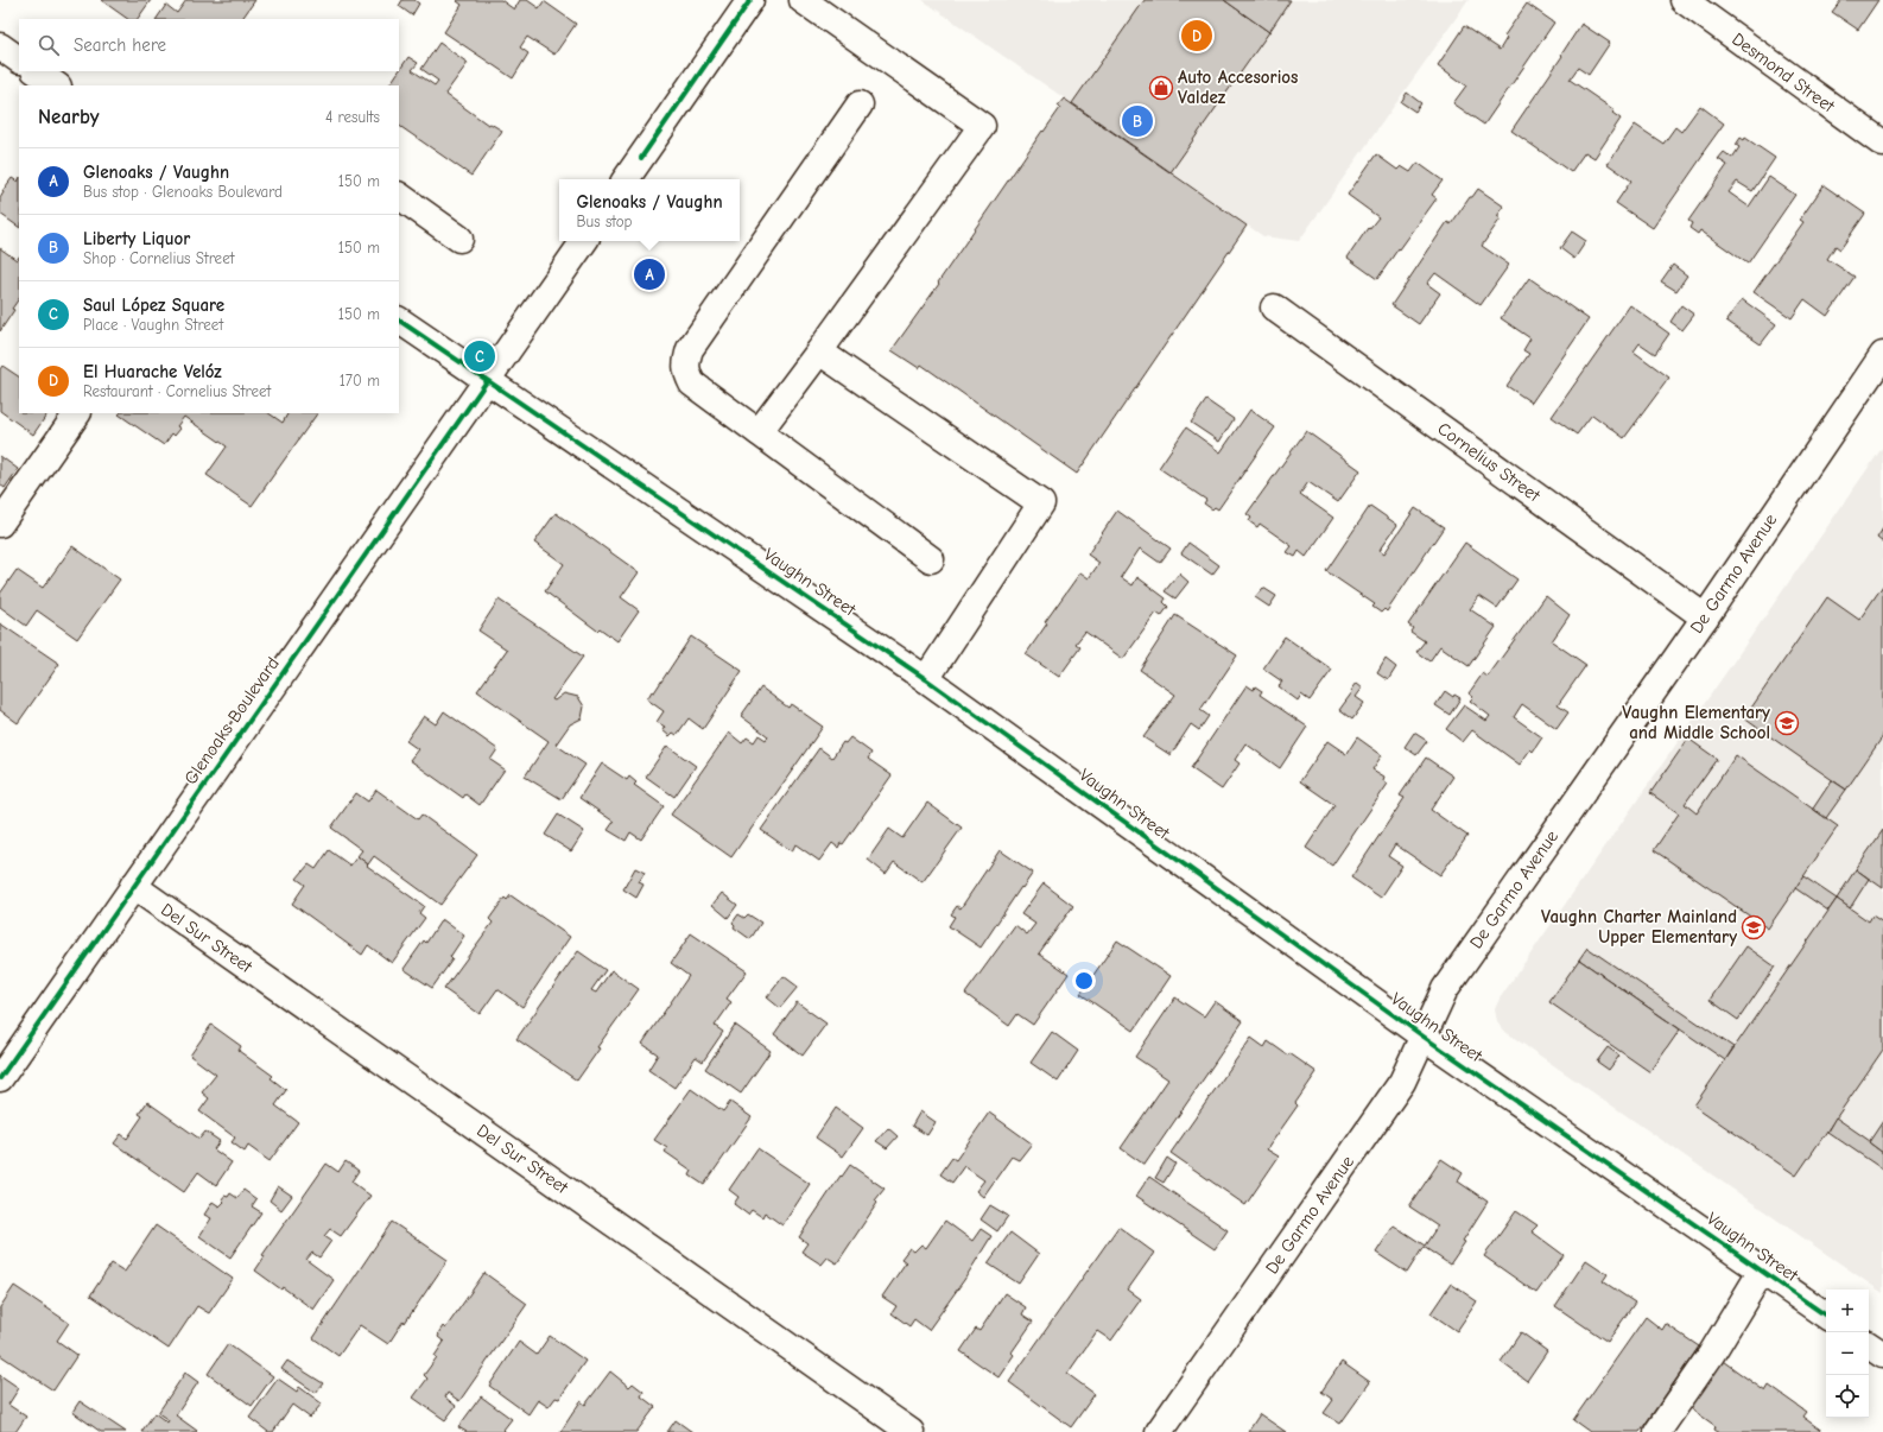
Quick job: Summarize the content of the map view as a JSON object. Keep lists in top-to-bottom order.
{
  "streets": {
    "street": [
      "Desmond Street",
      "Cornelius Street",
      "De Garmo Avenue",
      "Vaughn Street",
      "Glenoaks Boulevard",
      "Del Sur Street"
    ]
  },
  "crossings": [
    ["Cornelius Street", "De Garmo Avenue"],
    ["De Garmo Avenue", "Vaughn Street"],
    ["Vaughn Street", "Glenoaks Boulevard"],
    ["Glenoaks Boulevard", "Del Sur Street"]
  ],
  "places": {
    "shop": ["Auto Accesorios Valdez"],
    "school or university": ["Vaughn Elementary and Middle School", "Vaughn Charter Mainland Upper Elementary"]
  },
  "page": {
    "pins": [
      "D",
      "B",
      "A",
      "C"
    ],
    "search": "Search here",
    "heading": ["Nearby", "4 results"],
    "list": [
      {
        "mark": "A",
        "name": "Glenoaks / Vaughn",
        "note": "Bus stop · Glenoaks Boulevard",
        "value": "150 m"
      },
      {
        "mark": "B",
        "name": "Liberty Liquor",
        "note": "Shop · Cornelius Street",
        "value": "150 m"
      },
      {
        "mark": "C",
        "name": "Saul López Square",
        "note": "Place · Vaughn Street",
        "value": "150 m"
      },
      {
        "mark": "D",
        "name": "El Huarache Velóz",
        "note": "Restaurant · Cornelius Street",
        "value": "170 m"
      }
    ],
    "popup": ["Glenoaks / Vaughn", "Bus stop"],
    "map_buttons": ["+", "−"]
  }
}
